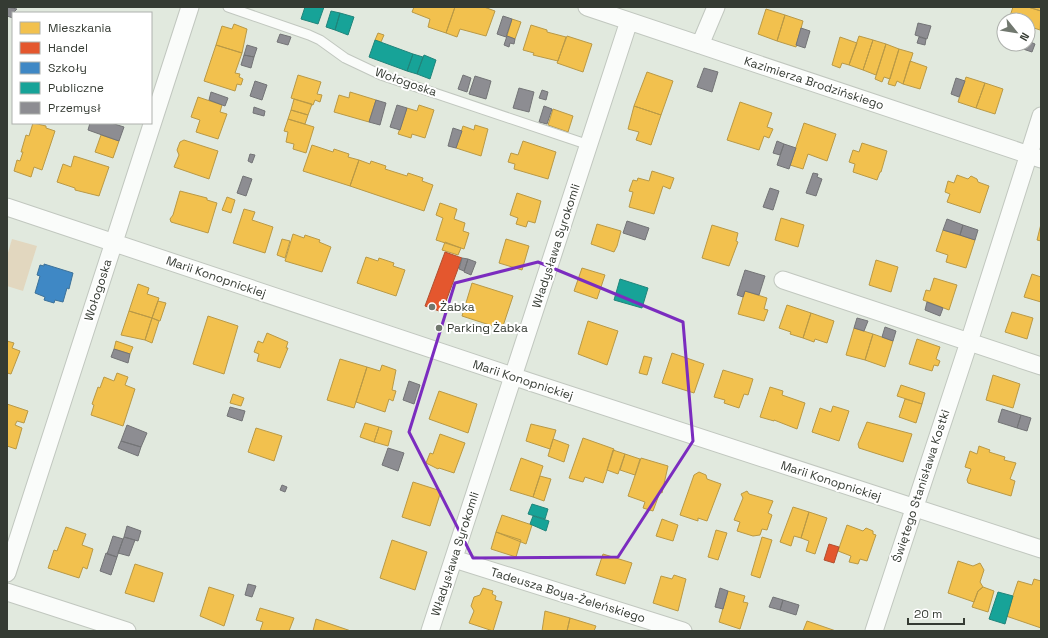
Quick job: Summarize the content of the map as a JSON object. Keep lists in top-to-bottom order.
{
  "streets": {
    "street": [
      "Wołogoska",
      "Kazimierza Brodzińskiego",
      "Władysława Syrokomli",
      "Marii Konopnickiej",
      "Świętego Stanisława Kostki",
      "Tadeusza Boya-Żeleńskiego"
    ]
  },
  "crossings": [
    ["Wołogoska", "Władysława Syrokomli"],
    ["Wołogoska", "Marii Konopnickiej"],
    ["Kazimierza Brodzińskiego", "Władysława Syrokomli"],
    ["Kazimierza Brodzińskiego", "Świętego Stanisława Kostki"],
    ["Władysława Syrokomli", "Marii Konopnickiej"],
    ["Władysława Syrokomli", "Tadeusza Boya-Żeleńskiego"],
    ["Marii Konopnickiej", "Świętego Stanisława Kostki"]
  ],
  "places": ["Żabka", "Parking Żabka"],
  "legend": [
    "Mieszkania",
    "Handel",
    "Szkoły",
    "Publiczne",
    "Przemysł"
  ],
  "scale_bar": "20 m",
  "north": "bottom right"
}
